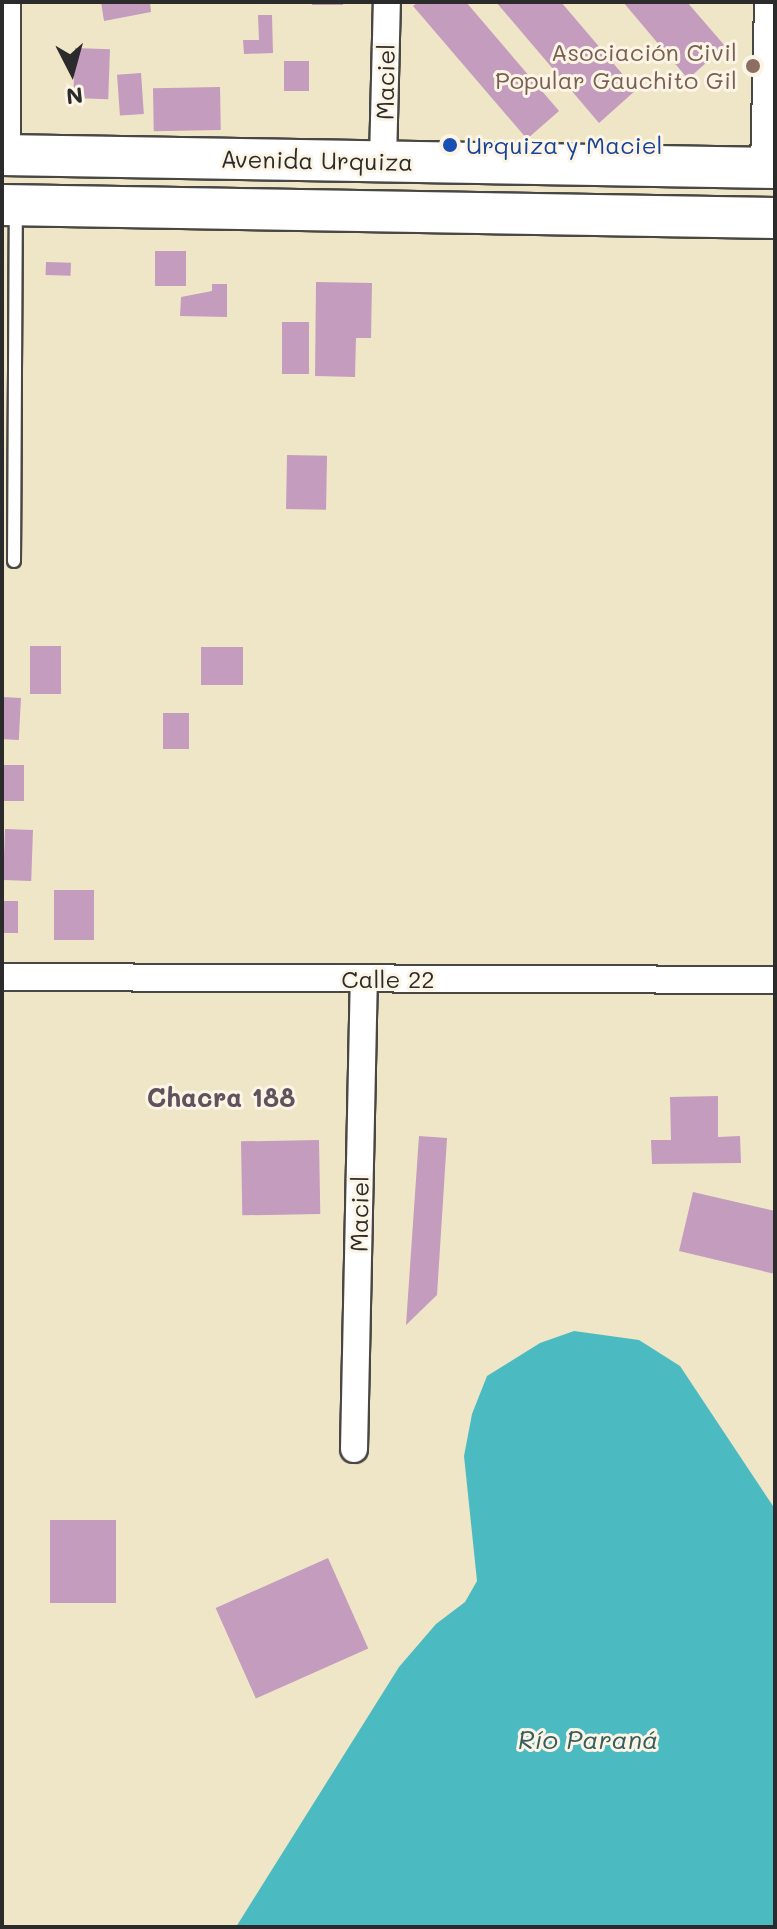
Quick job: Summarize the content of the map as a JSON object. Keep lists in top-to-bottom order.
{
  "streets": {
    "main road": ["Avenida Urquiza"],
    "street": ["Maciel", "Calle 22"]
  },
  "crossings": [
    ["Maciel", "Avenida Urquiza"],
    ["Maciel", "Calle 22"]
  ],
  "districts": ["Chacra 188"],
  "water": ["Río Paraná"],
  "places": ["Asociación Civil Popular Gauchito Gil", "Urquiza y Maciel"],
  "north": "bottom"
}
